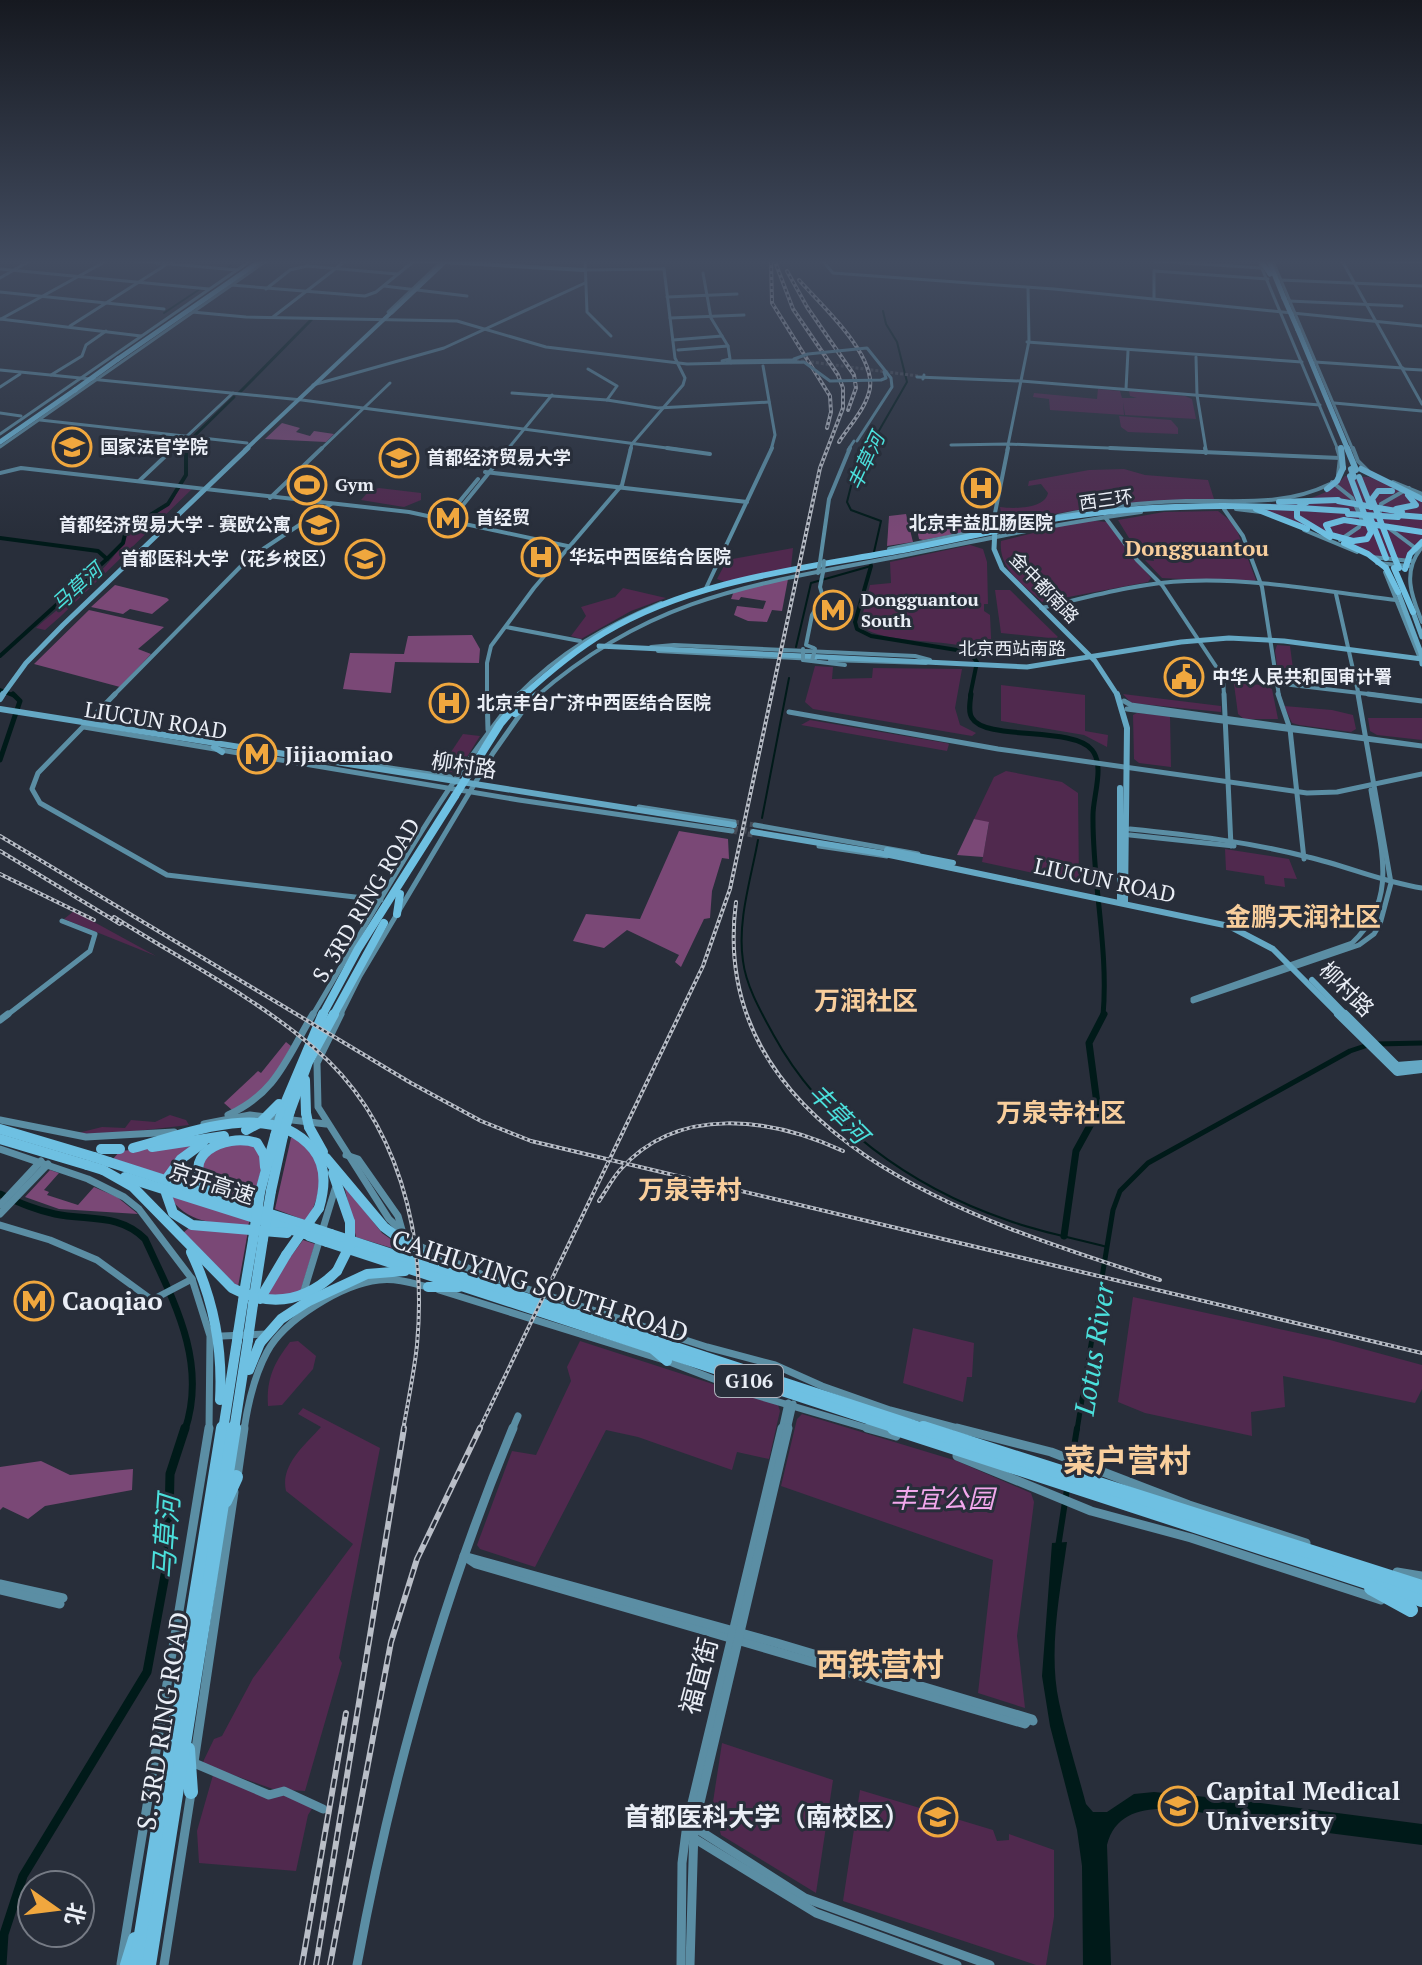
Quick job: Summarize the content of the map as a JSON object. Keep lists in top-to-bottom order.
{
  "streets": {
    "highway": [
      "西三环",
      "S. 3RD RING ROAD",
      "京开高速",
      "CAIHUYING SOUTH ROAD",
      "G106"
    ],
    "main road": [
      "金中都南路",
      "北京西站南路",
      "LIUCUN ROAD",
      "柳村路"
    ],
    "street": ["福宜街"]
  },
  "crossings": [
    ["西三环", "S. 3RD RING ROAD"],
    ["金中都南路", "北京西站南路"],
    ["LIUCUN ROAD", "柳村路"],
    ["柳村路", "S. 3RD RING ROAD"],
    ["京开高速", "G106"],
    ["CAIHUYING SOUTH ROAD", "G106"]
  ],
  "districts": [
    "Dongguantou",
    "金鹏天润社区",
    "万润社区",
    "万泉寺社区",
    "万泉寺村",
    "菜户营村",
    "西铁营村"
  ],
  "water": ["丰草河", "马草河", "Lotus River"],
  "parks": ["丰宜公园"],
  "places": {
    "school or university": [
      "国家法官学院",
      "首都经济贸易大学",
      "首都经济贸易大学 - 赛欧公寓",
      "首都医科大学（花乡校区）",
      "Capital Medical University",
      "首都医科大学（南校区）"
    ],
    "sports": ["Gym"],
    "hospital": ["北京丰益肛肠医院", "华坛中西医结合医院", "北京丰台广济中西医结合医院"],
    "metro station": [
      "首经贸",
      "Dongguantou South",
      "Jijiaomiao",
      "Caoqiao"
    ],
    "public building": ["中华人民共和国审计署"]
  },
  "north": "right"
}
